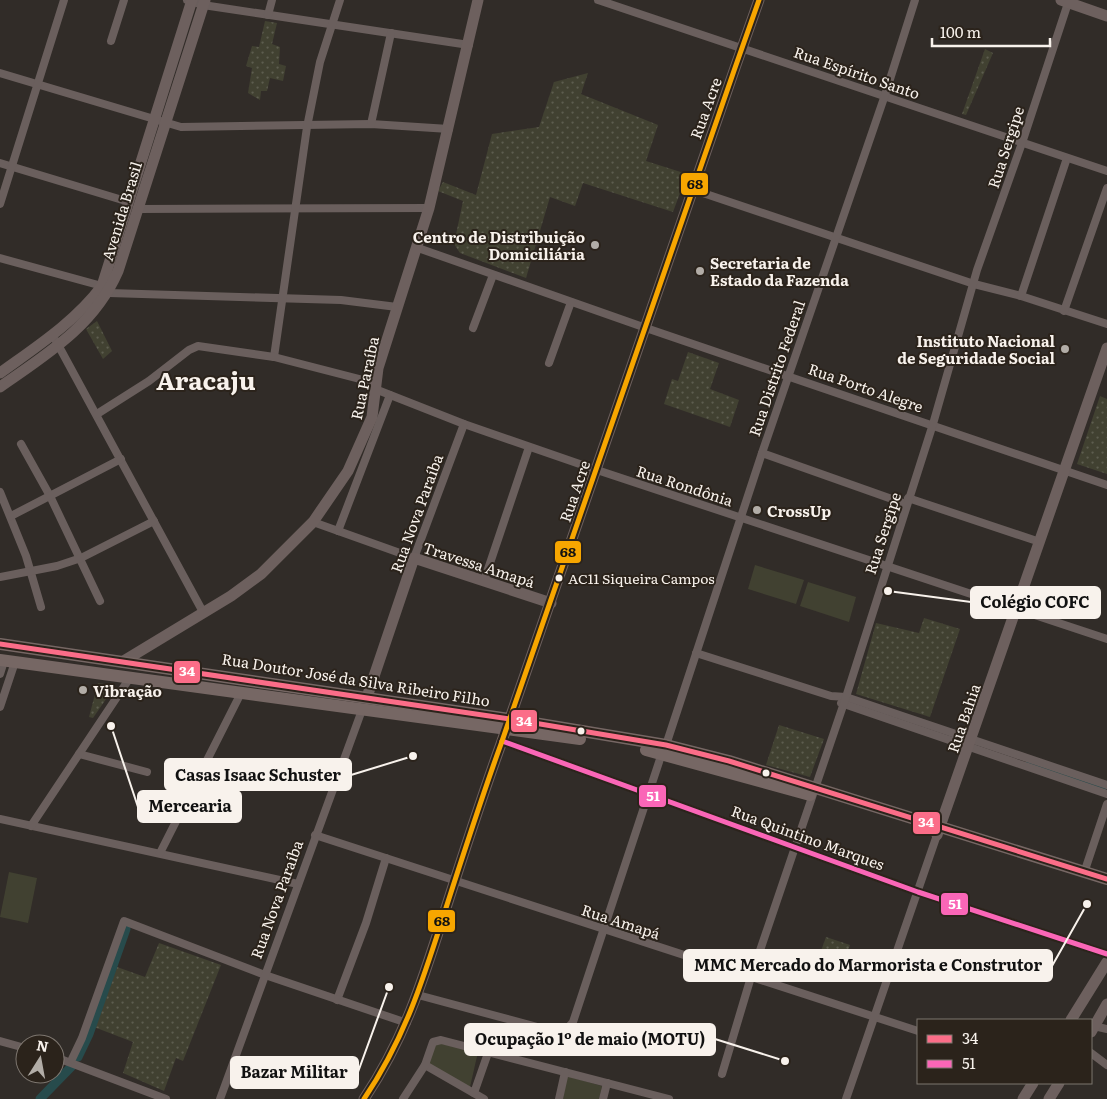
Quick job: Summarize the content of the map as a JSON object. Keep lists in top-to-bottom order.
{
  "streets": {
    "main road": ["Rua Doutor José da Silva Ribeiro Filho"],
    "street": [
      "Rua Espírito Santo",
      "Rua Acre",
      "Rua Sergipe",
      "Avenida Brasil",
      "Rua Distrito Federal",
      "Rua Paraíba",
      "Rua Porto Alegre",
      "Rua Rondônia",
      "Rua Nova Paraíba",
      "Travessa Amapá",
      "Rua Bahia",
      "Rua Quintino Marques",
      "Rua Amapá"
    ]
  },
  "crossings": [
    ["Rua Espírito Santo", "Rua Acre"],
    ["Rua Espírito Santo", "Rua Sergipe"],
    ["Rua Espírito Santo", "Rua Distrito Federal"],
    ["Rua Acre", "Rua Distrito Federal"],
    ["Rua Acre", "Rua Porto Alegre"],
    ["Rua Acre", "Rua Rondônia"],
    ["Rua Acre", "Travessa Amapá"],
    ["Rua Acre", "Rua Doutor José da Silva Ribeiro Filho"],
    ["Rua Acre", "Rua Quintino Marques"],
    ["Rua Acre", "Rua Amapá"],
    ["Rua Sergipe", "Rua Porto Alegre"],
    ["Rua Sergipe", "Rua Rondônia"],
    ["Rua Sergipe", "Rua Doutor José da Silva Ribeiro Filho"],
    ["Rua Sergipe", "Rua Quintino Marques"],
    ["Rua Sergipe", "Rua Amapá"],
    ["Rua Distrito Federal", "Rua Porto Alegre"],
    ["Rua Distrito Federal", "Rua Rondônia"],
    ["Rua Distrito Federal", "Rua Doutor José da Silva Ribeiro Filho"],
    ["Rua Distrito Federal", "Rua Quintino Marques"],
    ["Rua Distrito Federal", "Rua Amapá"],
    ["Rua Paraíba", "Rua Porto Alegre"],
    ["Rua Paraíba", "Rua Rondônia"],
    ["Rua Paraíba", "Travessa Amapá"],
    ["Rua Paraíba", "Rua Doutor José da Silva Ribeiro Filho"],
    ["Rua Porto Alegre", "Rua Bahia"],
    ["Rua Rondônia", "Rua Nova Paraíba"],
    ["Rua Rondônia", "Rua Bahia"],
    ["Rua Nova Paraíba", "Travessa Amapá"],
    ["Rua Nova Paraíba", "Rua Doutor José da Silva Ribeiro Filho"],
    ["Rua Nova Paraíba", "Rua Amapá"],
    ["Rua Doutor José da Silva Ribeiro Filho", "Rua Bahia"],
    ["Rua Doutor José da Silva Ribeiro Filho", "Rua Quintino Marques"],
    ["Rua Bahia", "Rua Quintino Marques"],
    ["Rua Bahia", "Rua Amapá"]
  ],
  "districts": ["Aracaju"],
  "places": [
    "Centro de Distribuição Domiciliária",
    "Secretaria de Estado da Fazenda",
    "Instituto Nacional de Seguridade Social",
    "CrossUp",
    "AC11 Siqueira Campos",
    "Colégio COFC",
    "Vibração",
    "Mercearia",
    "Casas Isaac Schuster",
    "MMC Mercado do Marmorista e Construtor",
    "Bazar Militar",
    "Ocupação 1º de maio (MOTU)"
  ],
  "lines": ["transit line 68", "transit line 34", "transit line 51"],
  "legend": ["34", "51"],
  "scale_bar": "100 m",
  "north": "top"
}
